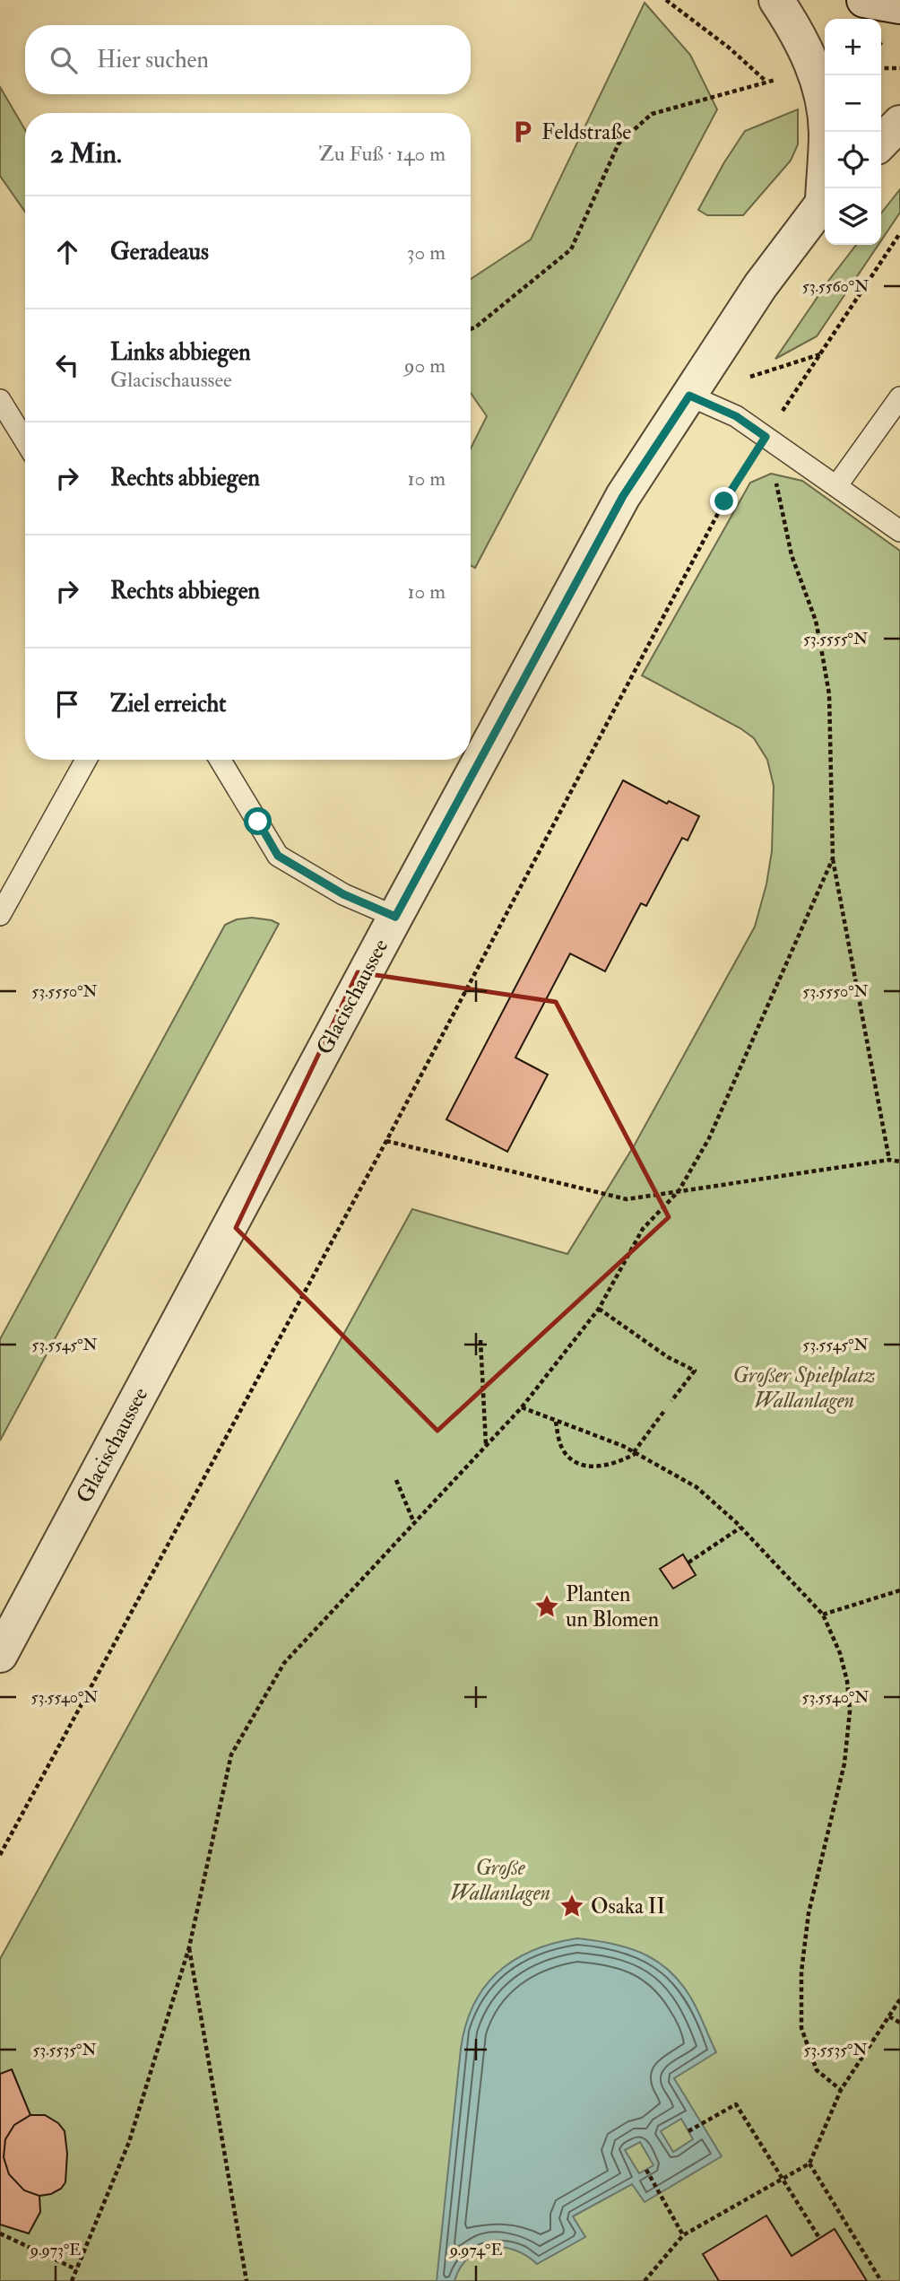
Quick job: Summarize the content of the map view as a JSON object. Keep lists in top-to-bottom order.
{
  "streets": {
    "street": ["Glacischaussee"]
  },
  "parks": ["Großer Spielplatz Wallanlagen", "Große Wallanlagen"],
  "places": {
    "parking": ["Feldstraße"],
    "place": ["Planten un Blomen", "Osaka II"]
  },
  "page": {
    "map_buttons": ["+", "−"],
    "search": "Hier suchen",
    "heading": ["2 Min.", "Zu Fuß · 140 m"],
    "list": [
      ["Geradeaus", "30 m"],
      ["Links abbiegen", "Glacischaussee", "90 m"],
      ["Rechts abbiegen", "10 m"],
      ["Rechts abbiegen", "10 m"],
      "Ziel erreicht"
    ]
  },
  "coordinates": [
    "53.5560°N",
    "53.5555°N",
    "53.5550°N",
    "53.5545°N",
    "53.5540°N",
    "53.5535°N",
    "9.973°E",
    "9.974°E"
  ]
}
